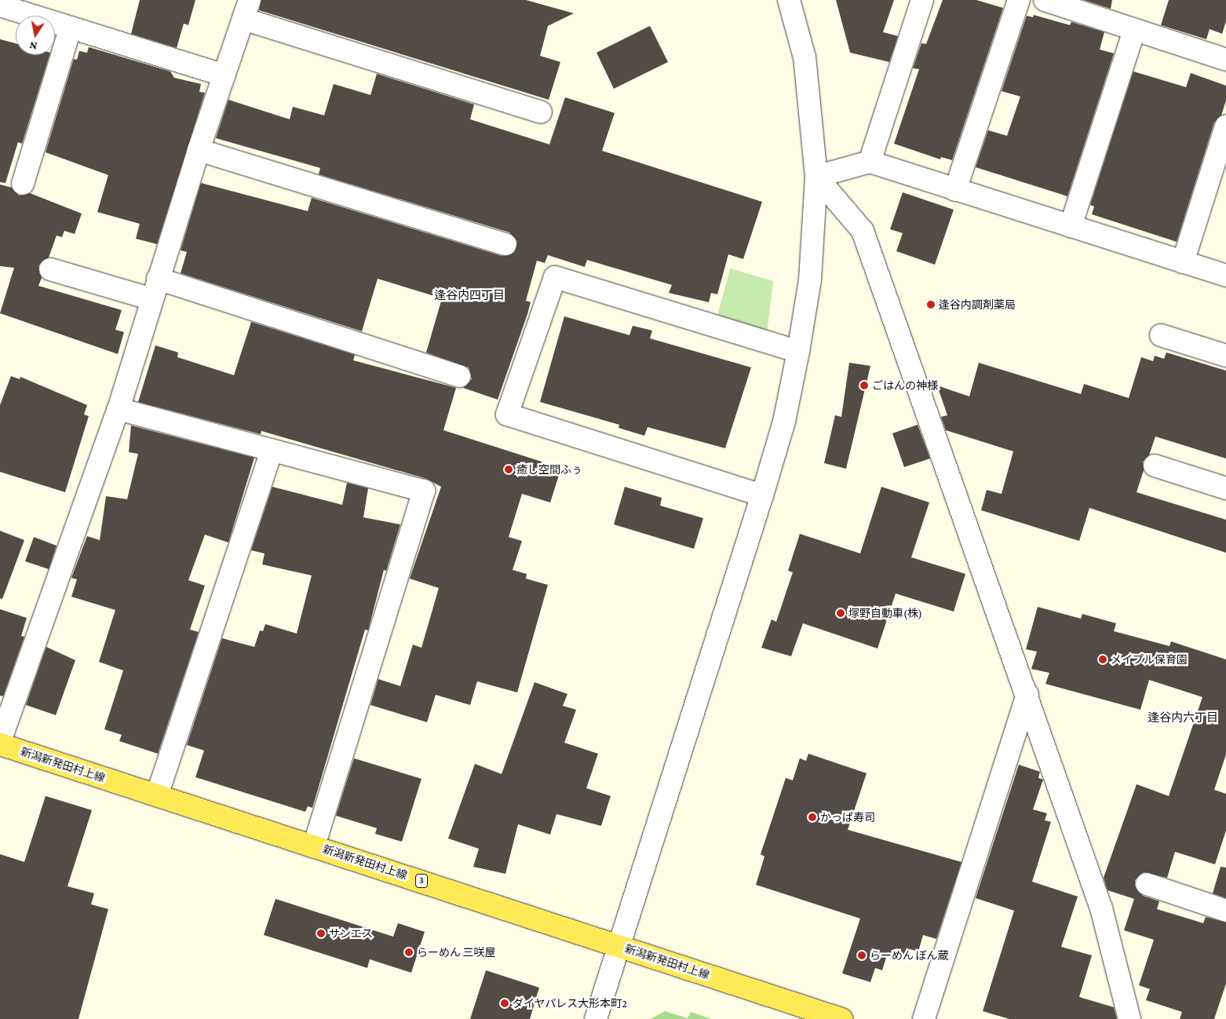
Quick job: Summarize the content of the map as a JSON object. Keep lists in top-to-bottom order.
{
  "streets": {
    "main road": ["新潟新発田村上線", "3"]
  },
  "districts": ["逢谷内四丁目", "逢谷内六丁目"],
  "places": [
    "逢谷内調剤薬局",
    "ごはんの神様",
    "癒し空間ふぅ",
    "塚野自動車(株)",
    "メイプル保育園",
    "かっぱ寿司",
    "サンエス",
    "らーめん 三咲屋",
    "らーめん ぽん蔵",
    "ダイヤパレス大形本町2"
  ],
  "north": "bottom"
}
